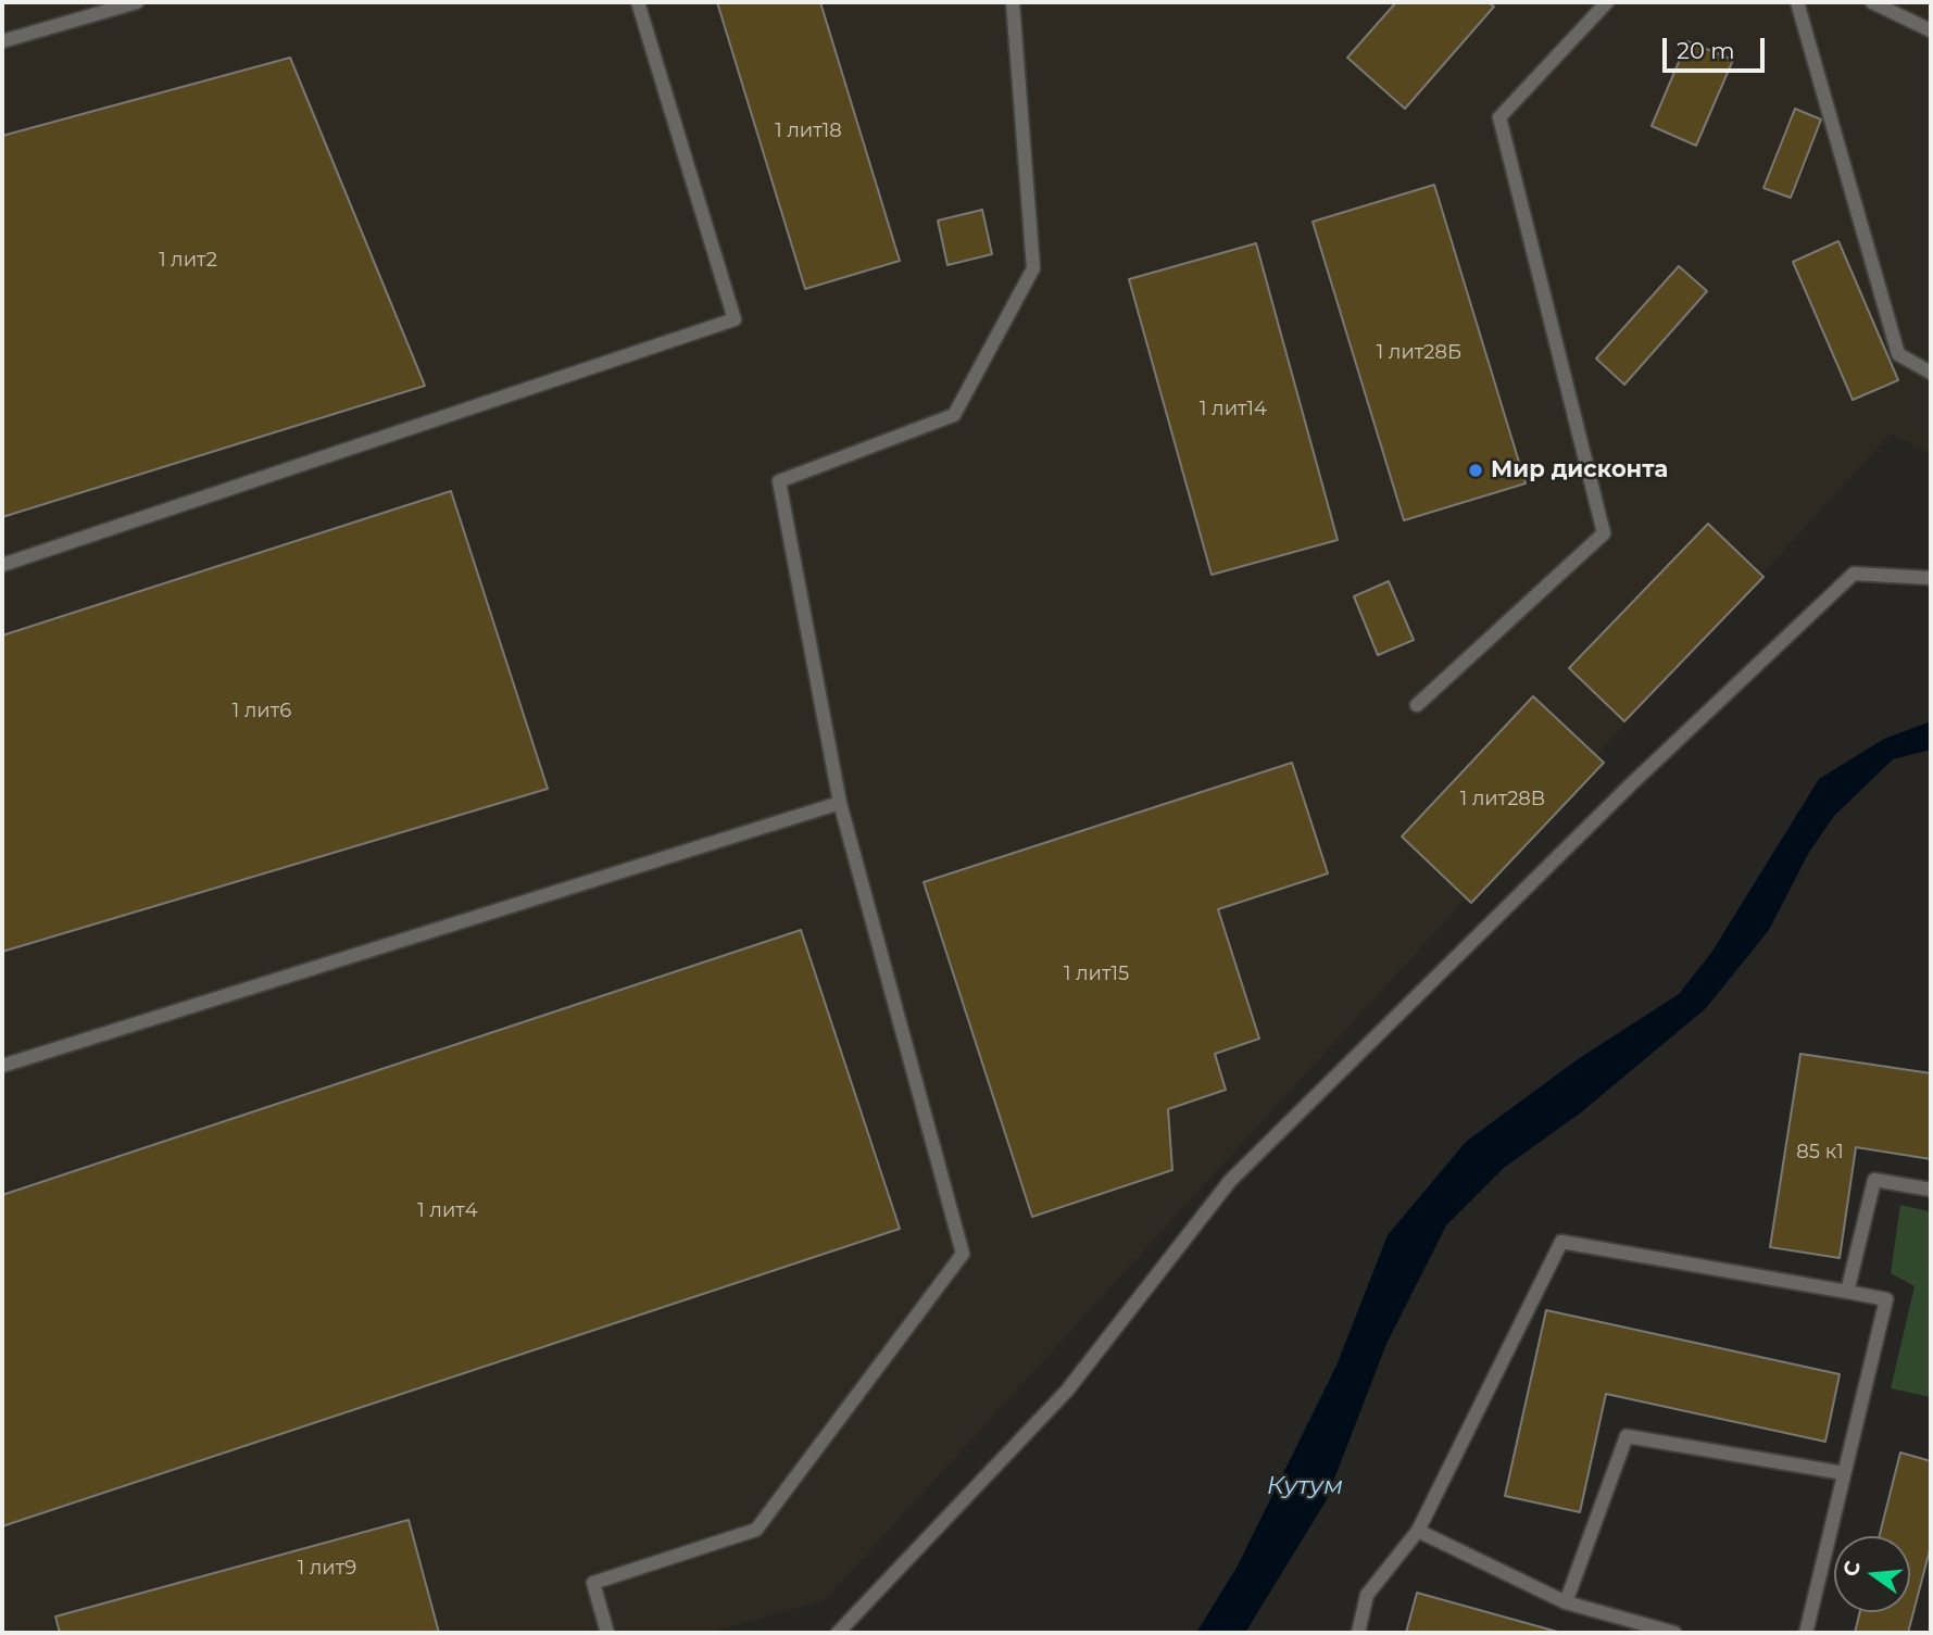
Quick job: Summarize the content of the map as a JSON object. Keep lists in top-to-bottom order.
{
  "water": ["Кутум"],
  "places": ["Мир дисконта"],
  "house_numbers": [
    "1 лит18",
    "1 лит2",
    "1 лит28Б",
    "1 лит14",
    "1 лит6",
    "1 лит28В",
    "1 лит15",
    "85 к1",
    "1 лит4",
    "1 лит9"
  ],
  "scale_bar": "20 m",
  "north": "left"
}
